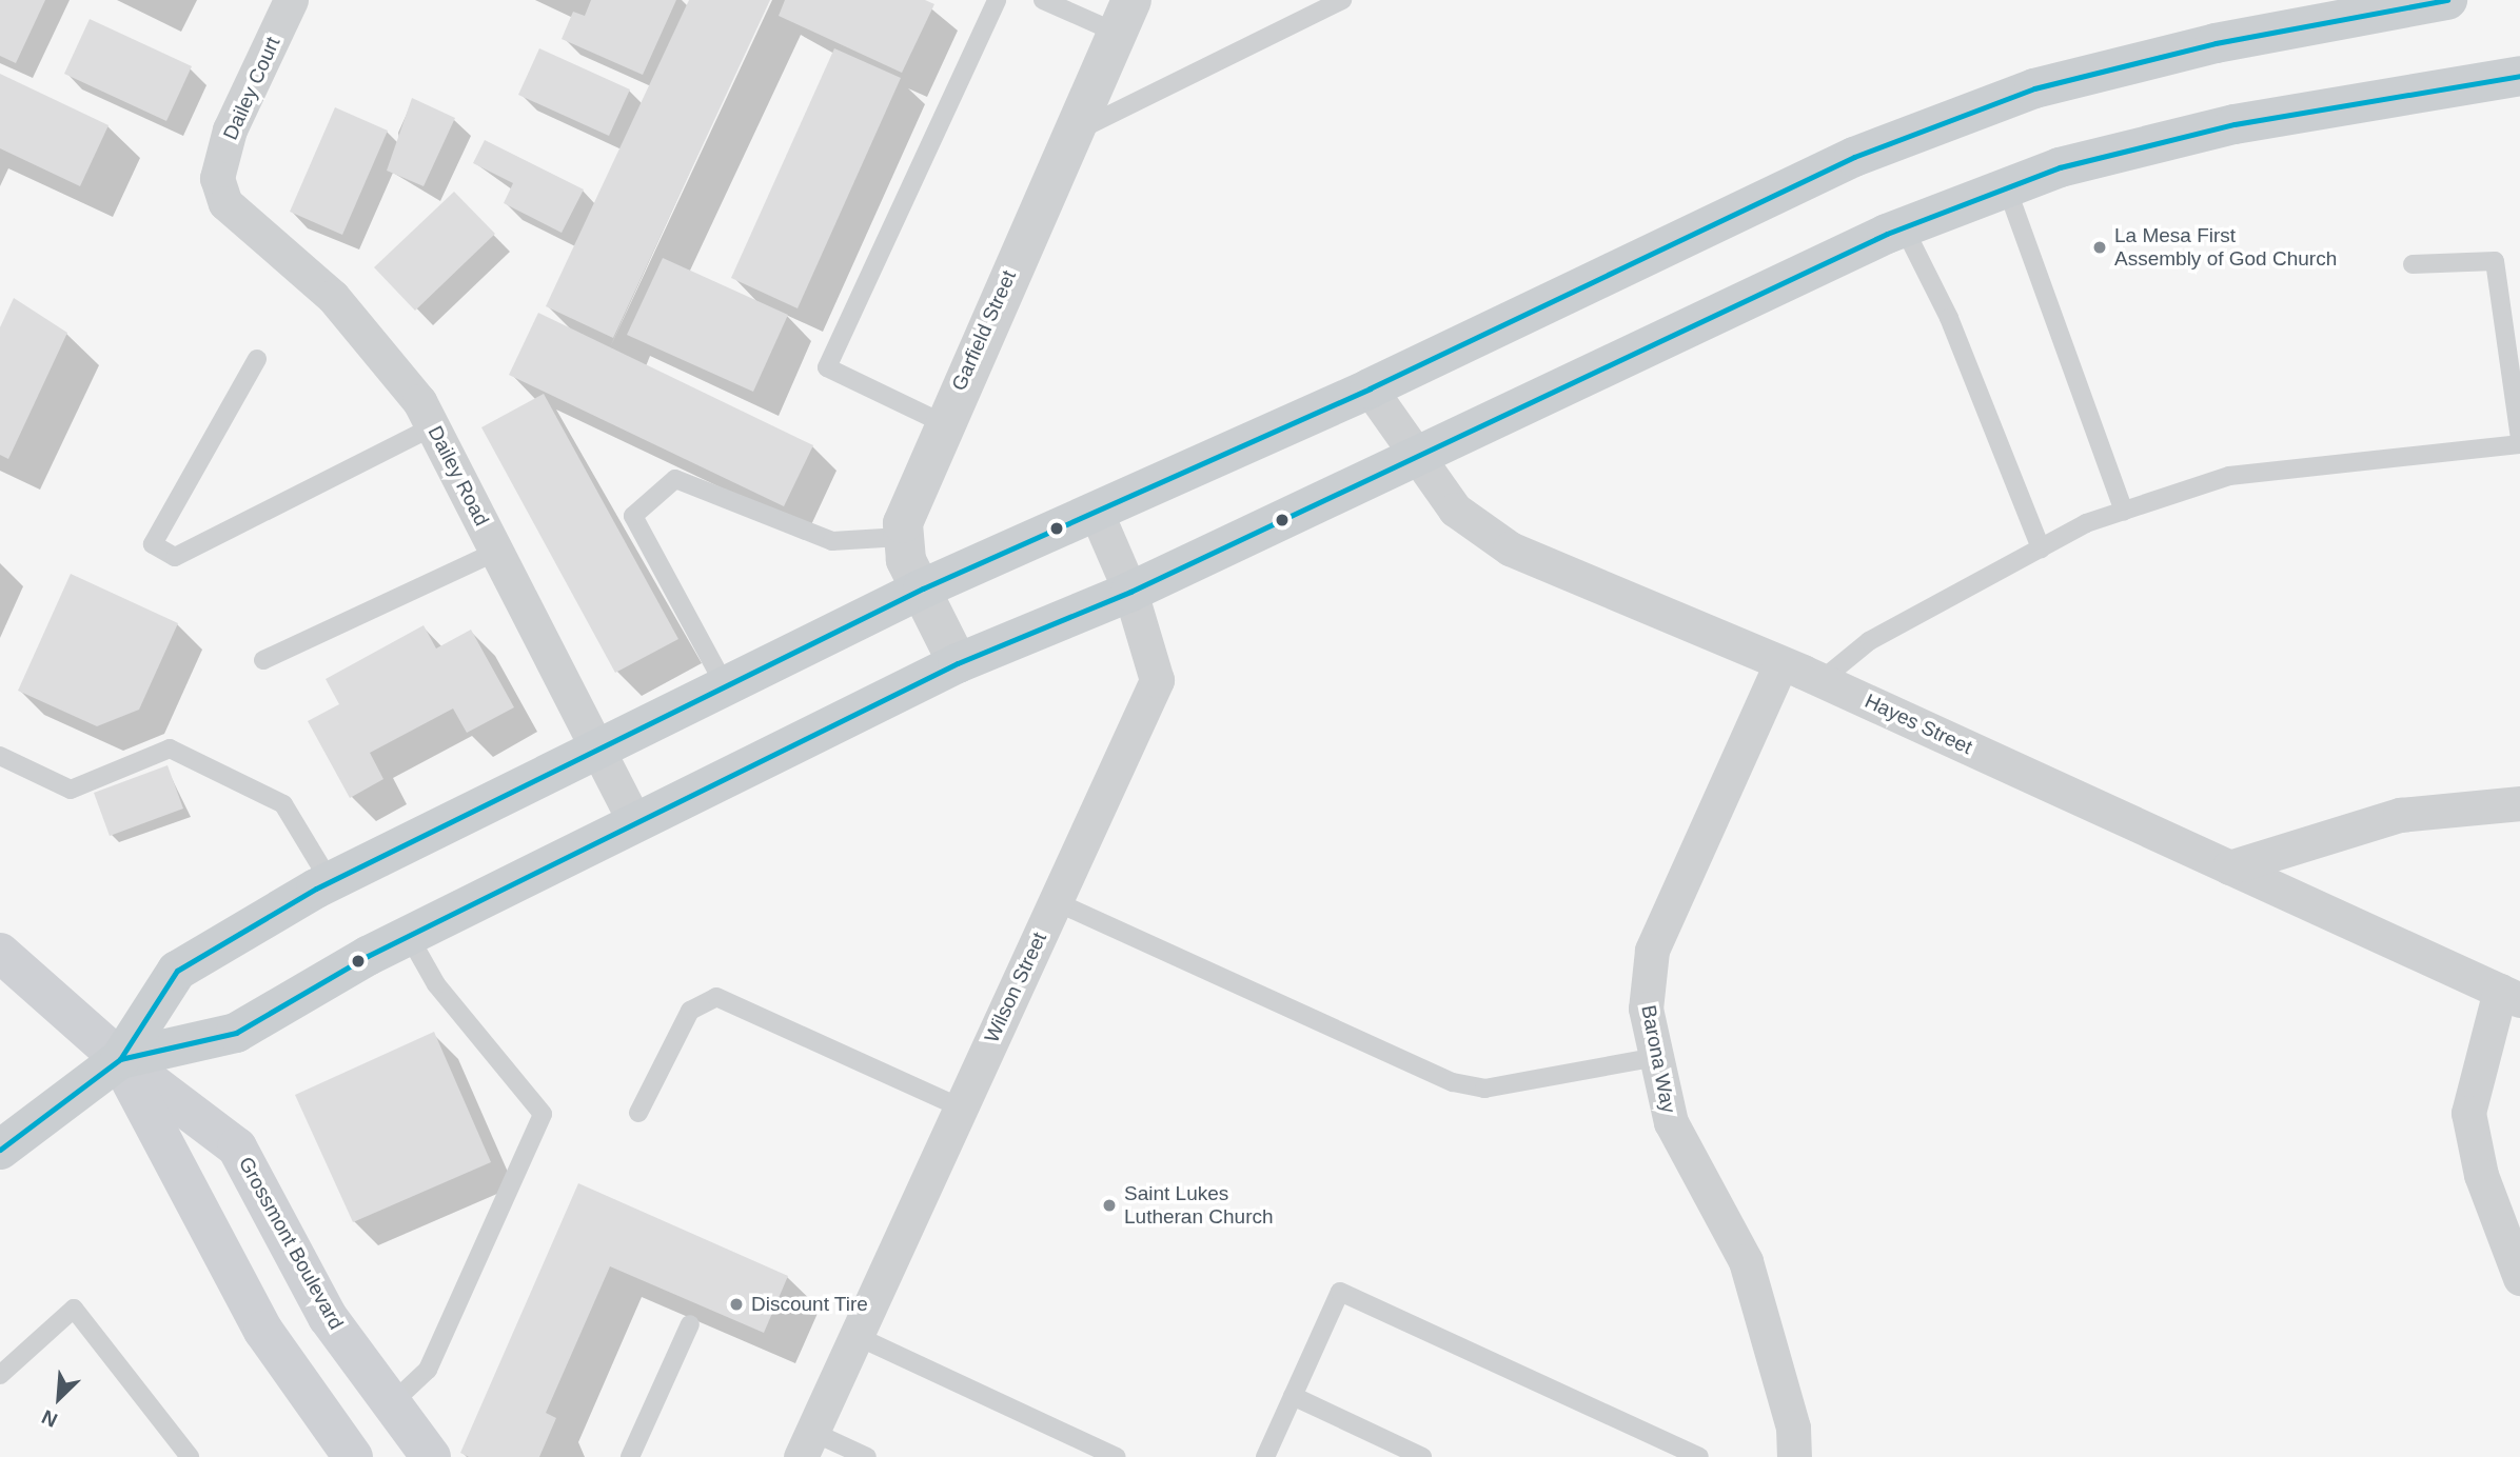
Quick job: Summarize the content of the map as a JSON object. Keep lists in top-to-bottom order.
{
  "streets": {
    "main road": ["Grossmont Boulevard"],
    "street": [
      "Dailey Court",
      "Garfield Street",
      "Dailey Road",
      "Hayes Street",
      "Wilson Street",
      "Barona Way"
    ]
  },
  "crossings": [
    ["Dailey Court", "Dailey Road"],
    ["Hayes Street", "Barona Way"]
  ],
  "places": ["La Mesa First Assembly of God Church", "Saint Lukes Lutheran Church", "Discount Tire"],
  "north": "bottom left"
}
